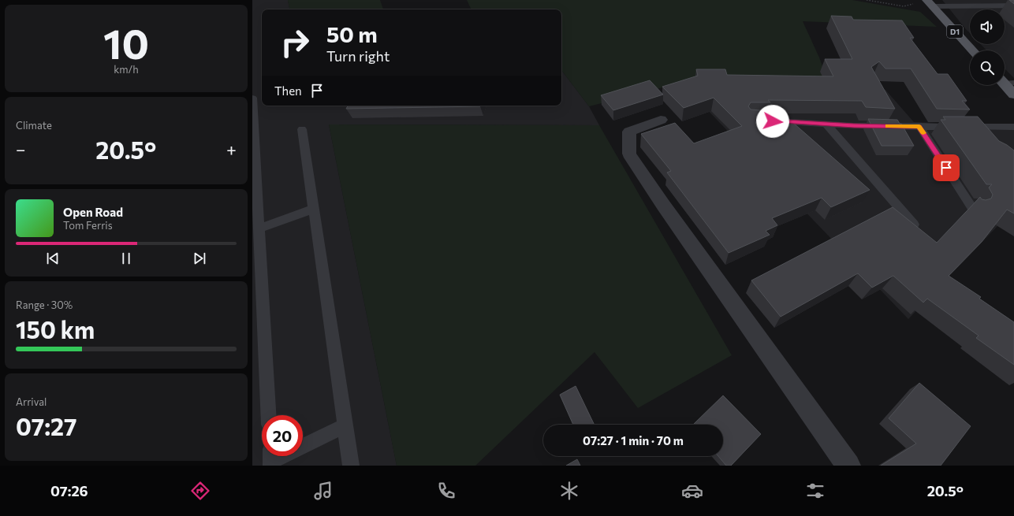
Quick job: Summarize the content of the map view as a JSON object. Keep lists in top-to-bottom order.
{
  "streets": {
    "main road": ["D1"]
  },
  "page": {
    "tile": [
      ["10", "km/h"],
      "Climate",
      ["Range · 30%", "150 km"],
      ["Arrival", "07:27"]
    ],
    "turn": ["50 m", "Turn right"],
    "then": "Then",
    "heat": ["−", "20.5°", "+"],
    "song": ["Open Road", "Tom Ferris"],
    "limit": "20",
    "trip": "07:27 · 1 min · 70 m",
    "tabs": ["07:26", "20.5°"]
  }
}
